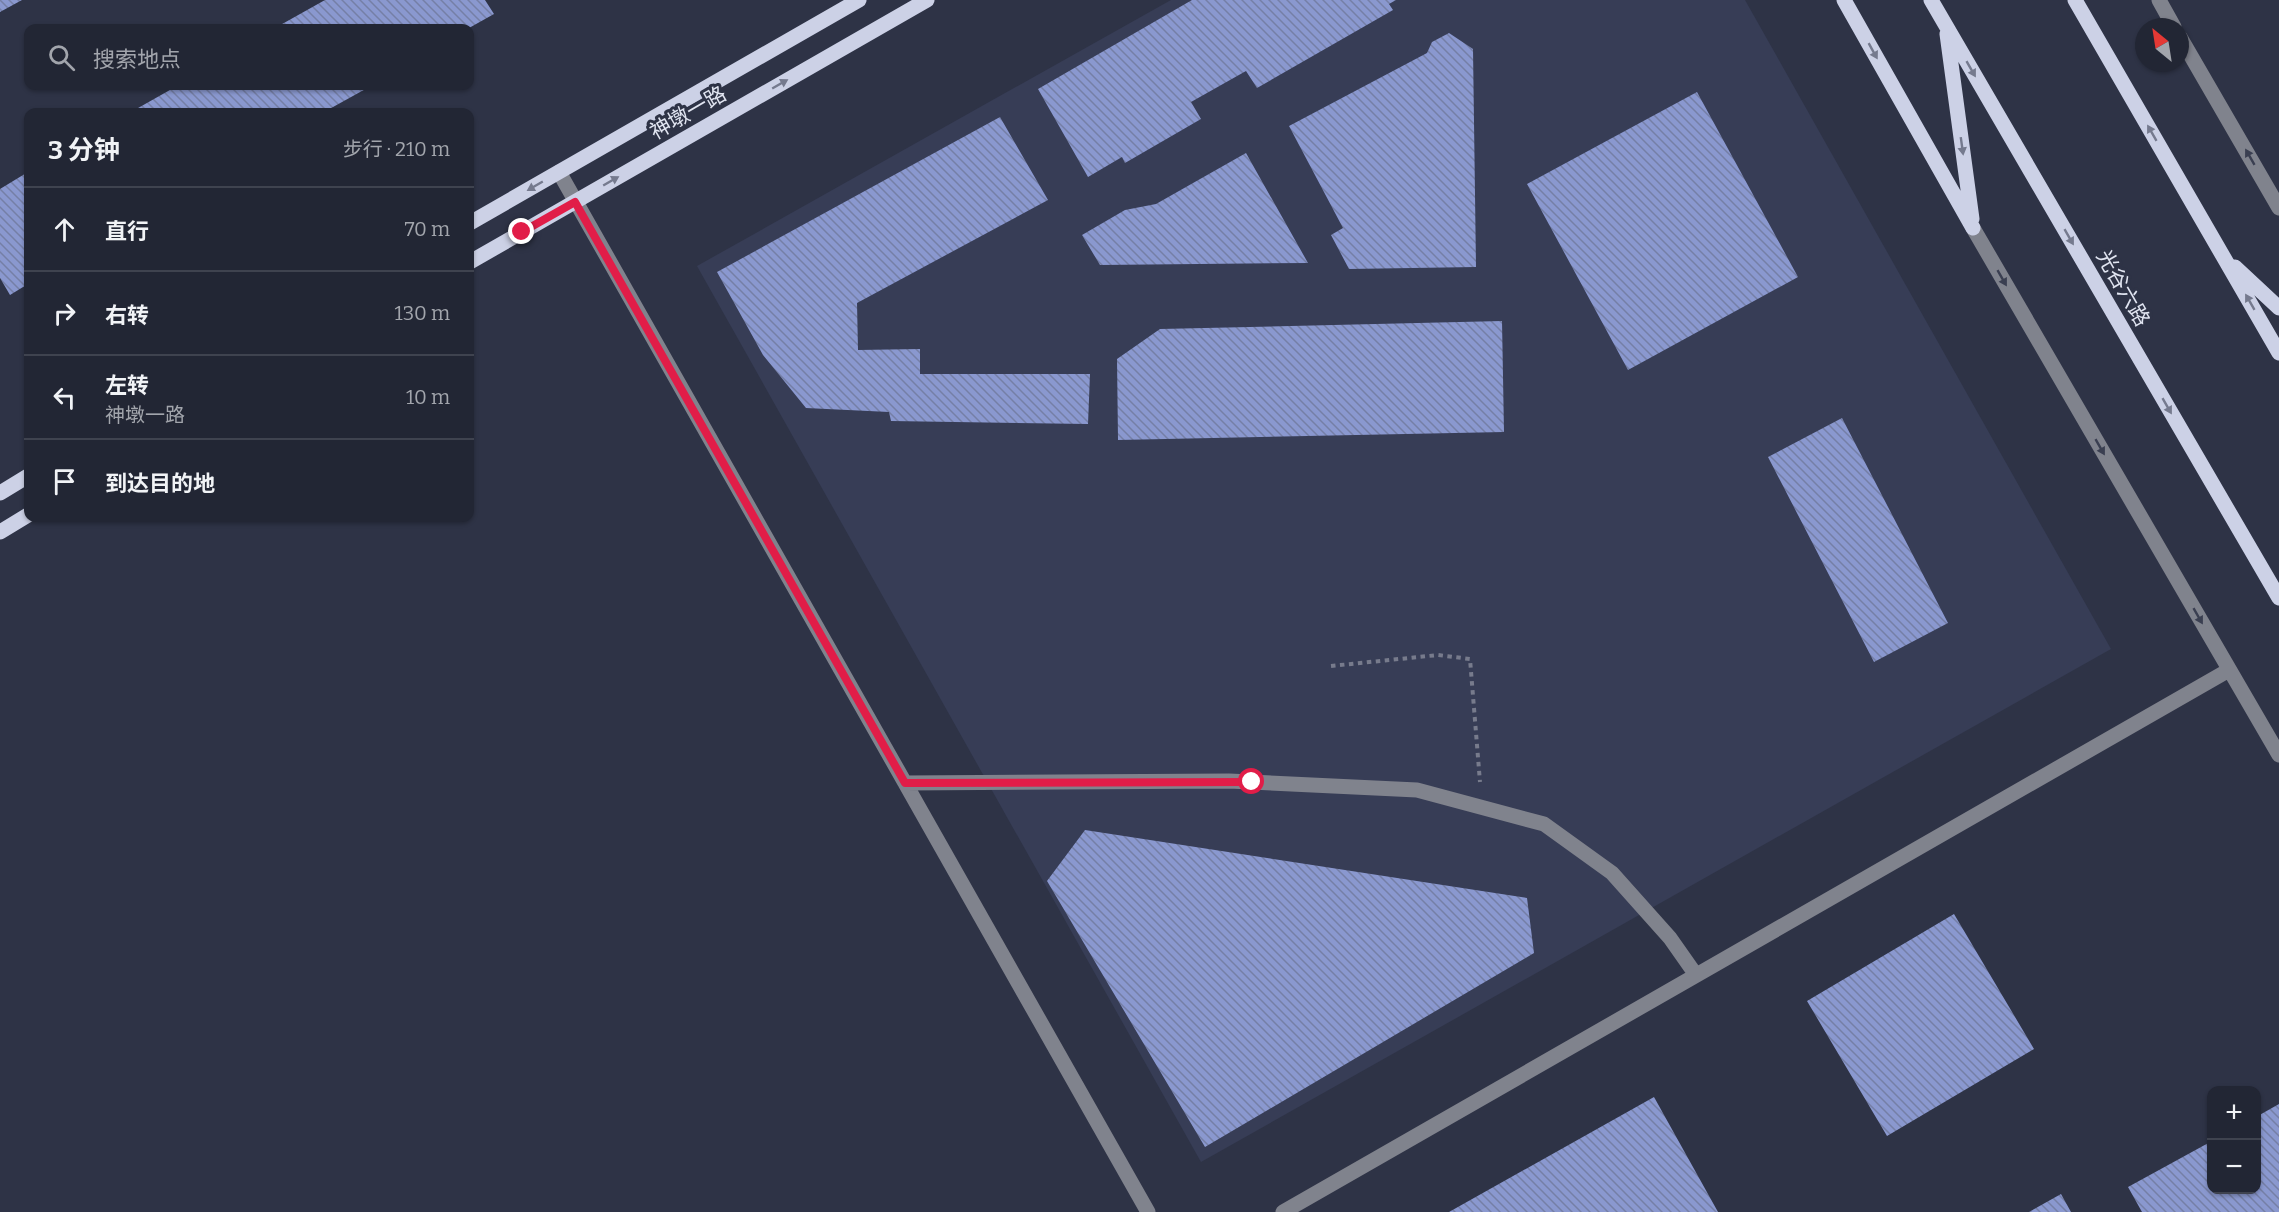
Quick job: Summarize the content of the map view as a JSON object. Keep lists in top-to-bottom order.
{
  "streets": {
    "main road": ["神墩一路", "光谷六路"]
  },
  "north": "top left",
  "page": {
    "search": "搜索地点",
    "heading": ["3 分钟", "步行 · 210 m"],
    "list": [
      ["直行", "70 m"],
      ["右转", "130 m"],
      ["左转", "神墩一路", "10 m"],
      "到达目的地"
    ],
    "map_buttons": ["+", "−"]
  }
}
